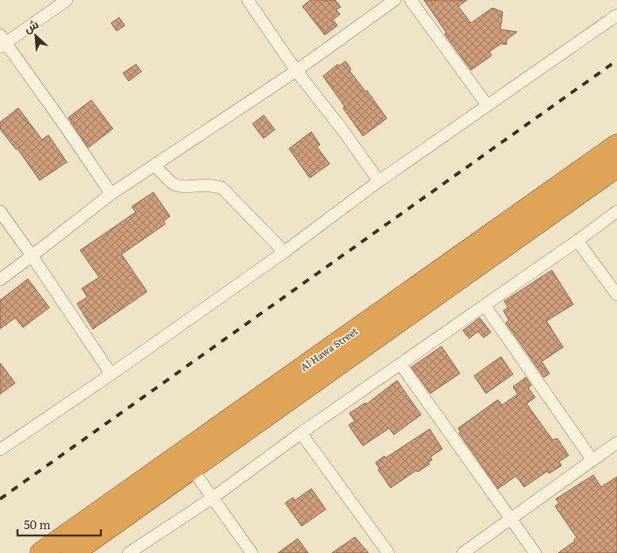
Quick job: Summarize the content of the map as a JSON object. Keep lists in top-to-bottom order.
{
  "streets": {
    "highway": ["Al Hawa Street"]
  },
  "scale_bar": "50 m",
  "north": "top left"
}
